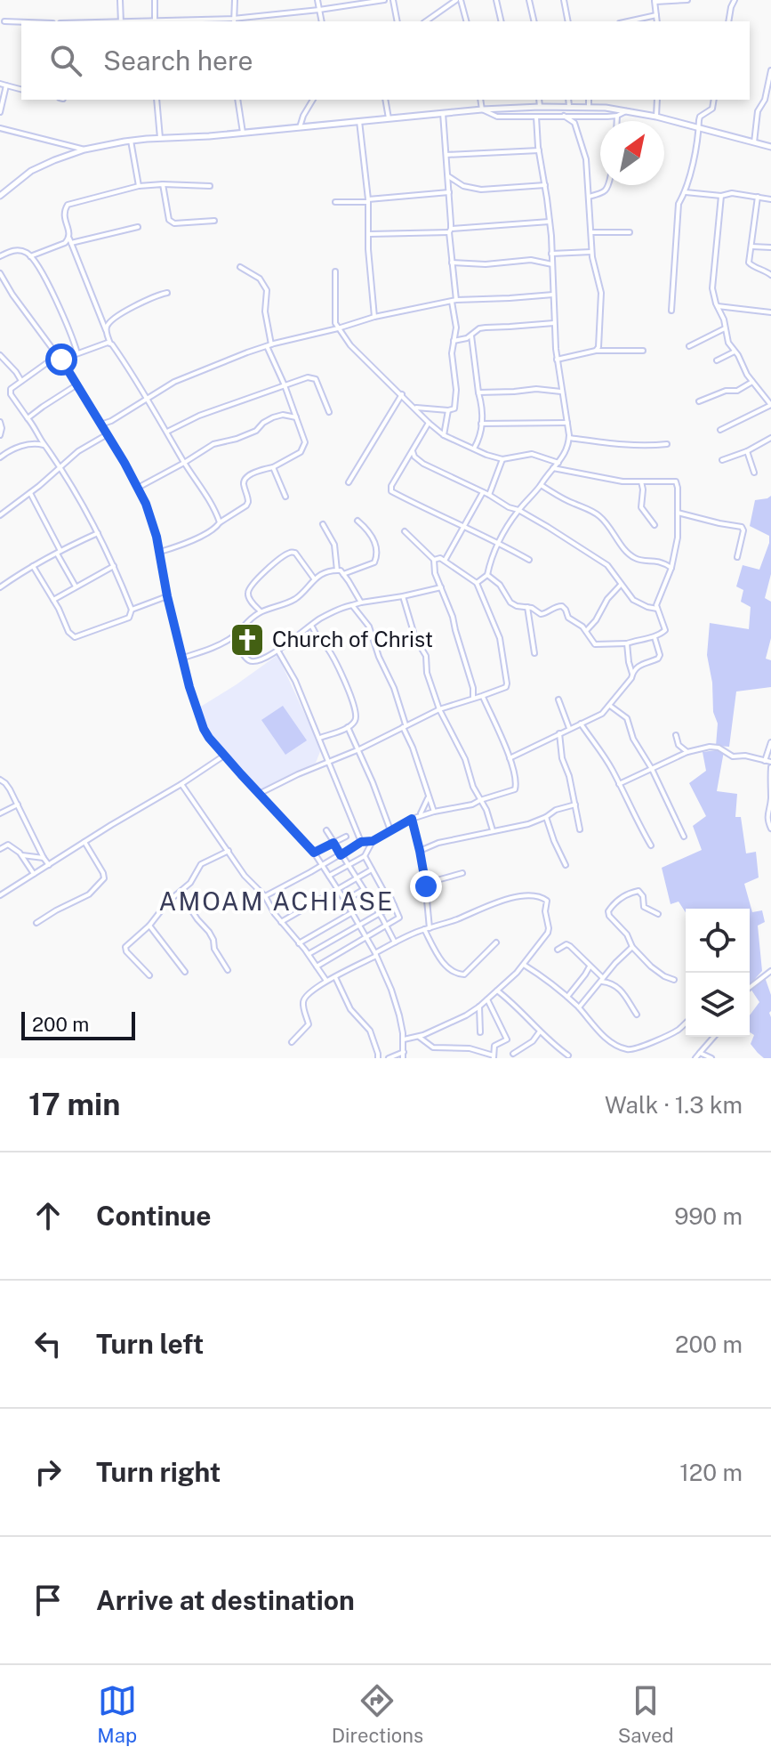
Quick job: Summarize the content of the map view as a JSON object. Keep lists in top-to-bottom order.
{
  "districts": ["AMOAM ACHIASE"],
  "places": {
    "church": ["Church of Christ"]
  },
  "scale_bar": "200 m",
  "north": "top right",
  "page": {
    "search": "Search here",
    "scale": "200 m",
    "heading": ["17 min", "Walk · 1.3 km"],
    "list": [
      ["Continue", "990 m"],
      ["Turn left", "200 m"],
      ["Turn right", "120 m"],
      "Arrive at destination"
    ],
    "nav": ["Map", "Directions", "Saved"]
  }
}
